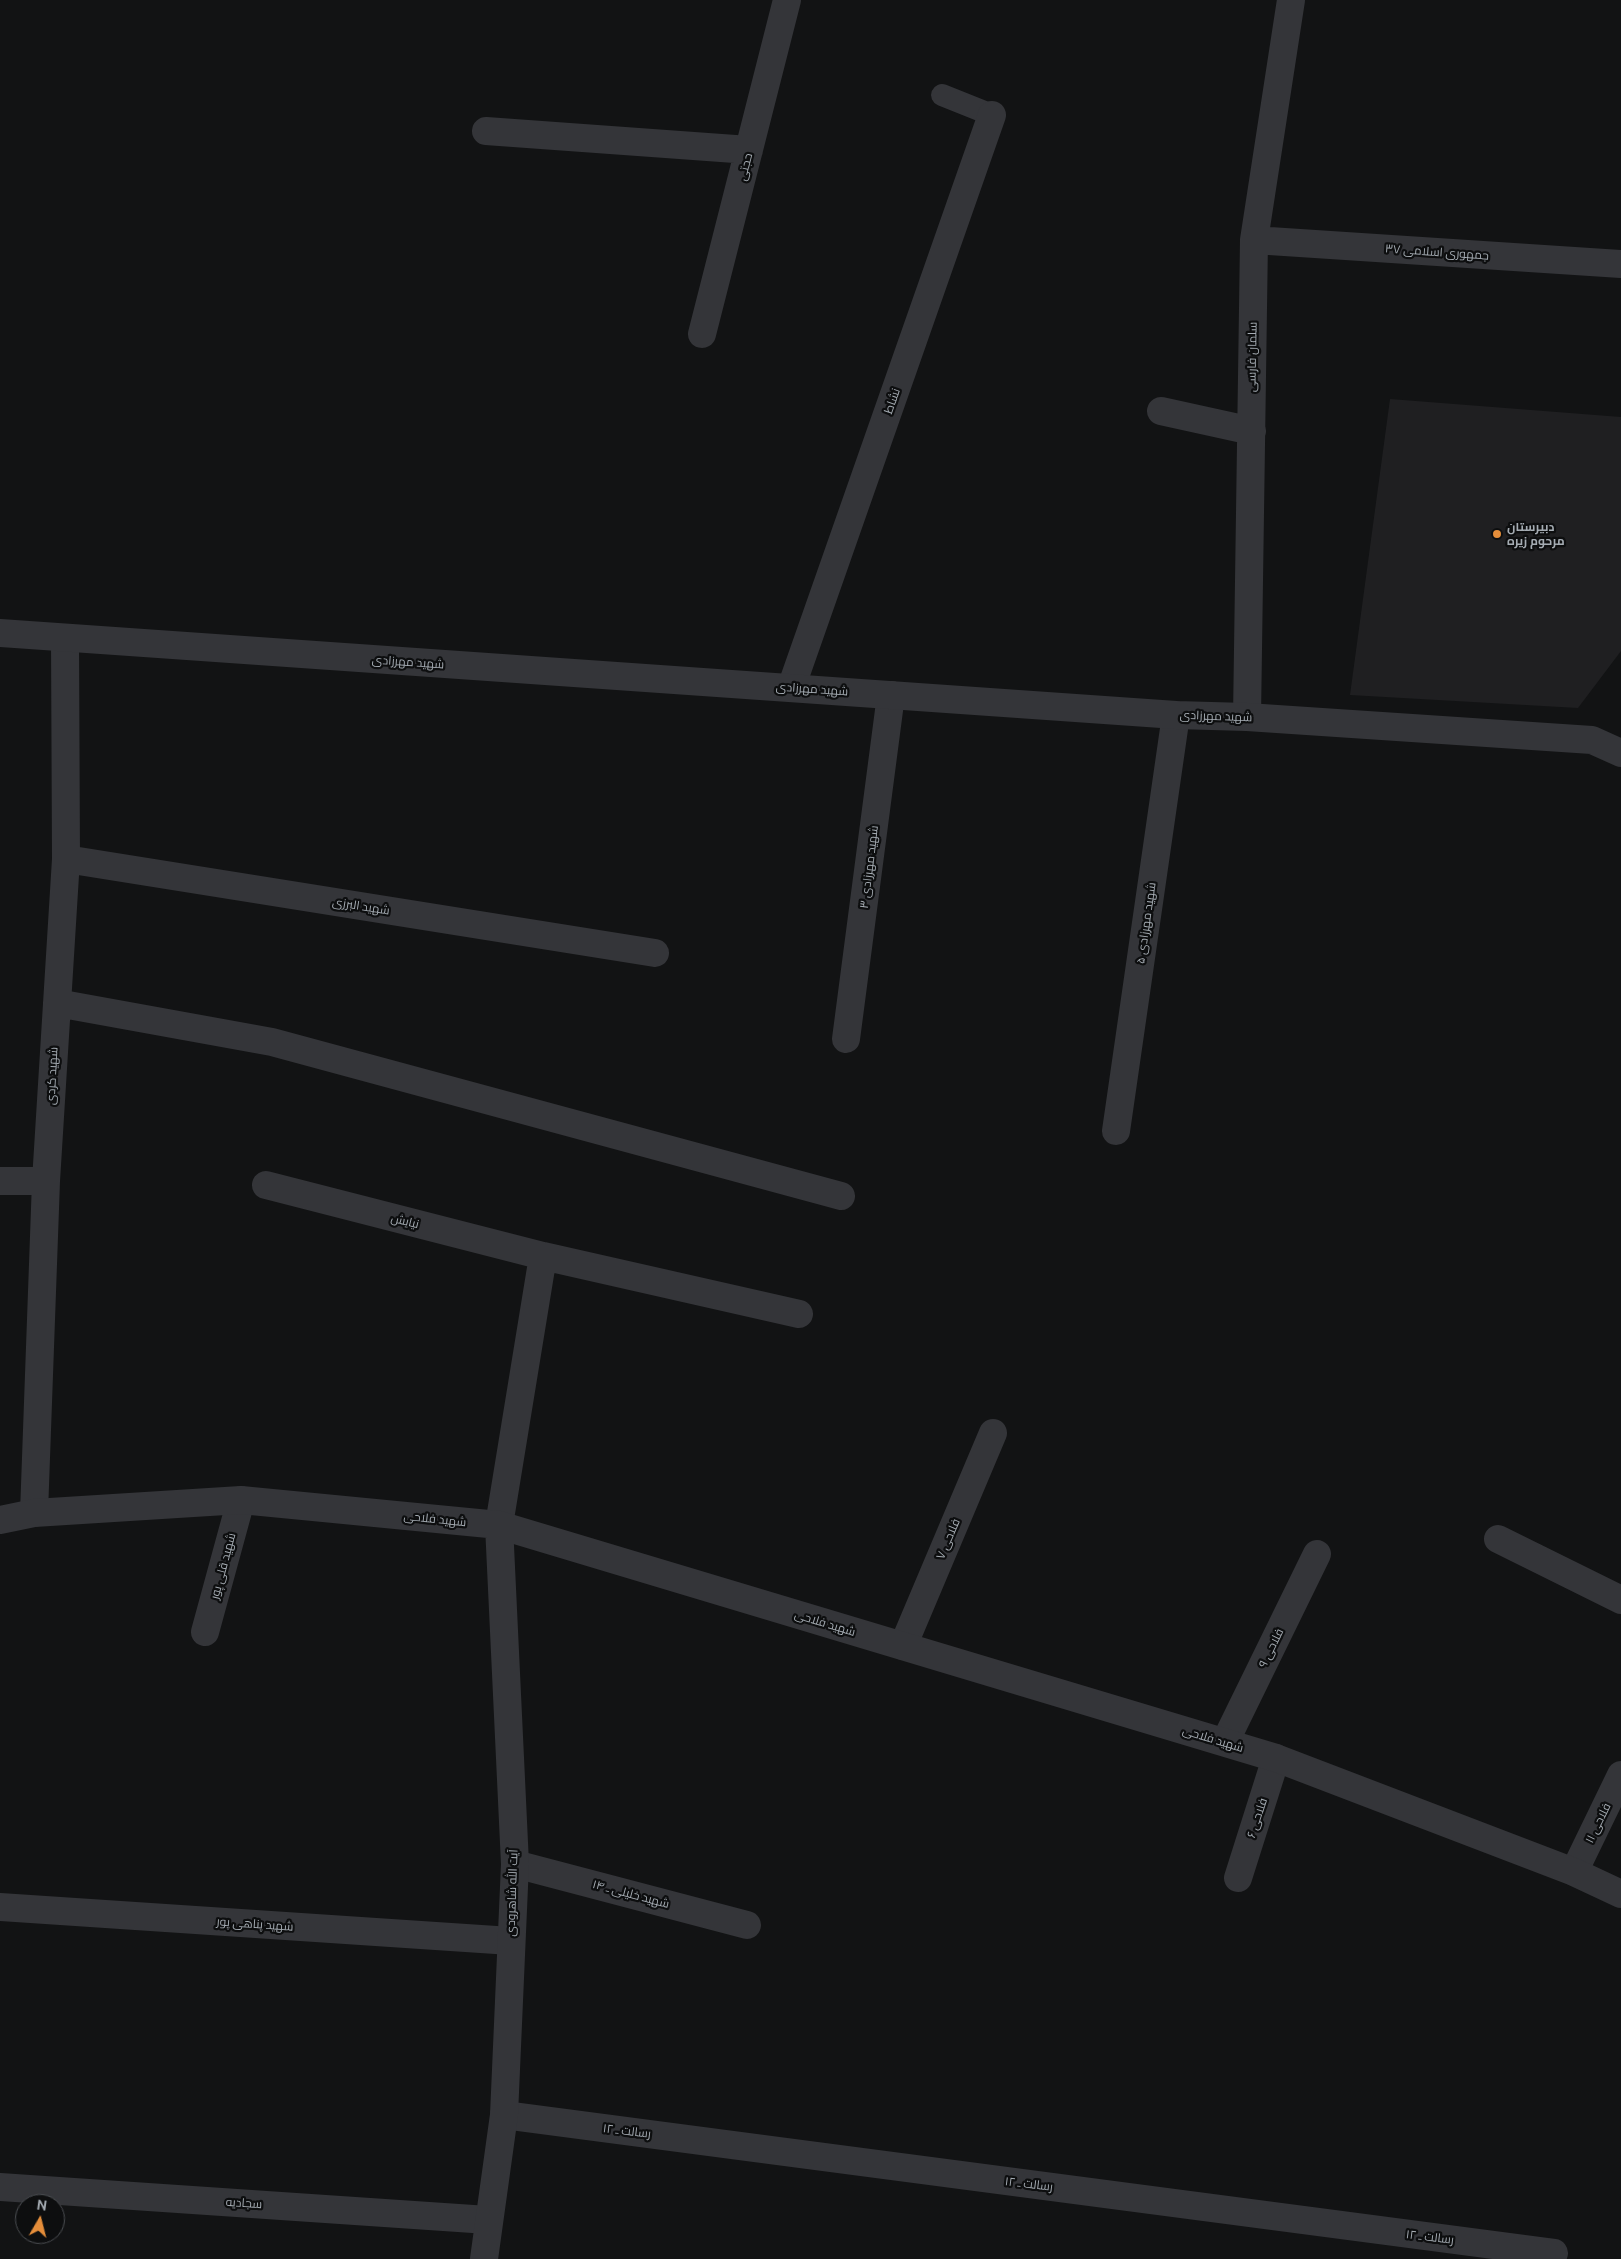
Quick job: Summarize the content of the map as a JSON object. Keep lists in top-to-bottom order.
{
  "streets": {
    "street": [
      "حجتی",
      "جمهوری اسلامی ۳۷",
      "سلمان فارسی",
      "نشاط",
      "شهید مهرزادی",
      "شهید مهرزادی ۳",
      "شهید البرزی",
      "شهید مهرزادی ۵",
      "شهید کردی",
      "نیایش",
      "شهید فلاحی",
      "فلاحی ۷",
      "شهید قلی پور",
      "فلاحی ۹",
      "فلاحی ۶",
      "فلاحی ۱۱",
      "آیت الله شاهرودی",
      "شهید خلیلی ـ ۱۴",
      "شهید پناهی پور",
      "رسالت ـ ۱۲",
      "سجادیه"
    ]
  },
  "crossings": [
    ["جمهوری اسلامی ۳۷", "سلمان فارسی"],
    ["سلمان فارسی", "شهید مهرزادی"],
    ["نشاط", "شهید مهرزادی"],
    ["شهید مهرزادی", "شهید مهرزادی ۳"],
    ["شهید مهرزادی", "شهید مهرزادی ۵"],
    ["شهید مهرزادی", "شهید کردی"],
    ["شهید البرزی", "شهید کردی"],
    ["شهید کردی", "شهید فلاحی"],
    ["شهید فلاحی", "فلاحی ۷"],
    ["شهید فلاحی", "شهید قلی پور"],
    ["شهید فلاحی", "فلاحی ۹"],
    ["شهید فلاحی", "فلاحی ۶"],
    ["شهید فلاحی", "فلاحی ۱۱"],
    ["شهید فلاحی", "آیت الله شاهرودی"],
    ["آیت الله شاهرودی", "شهید خلیلی ـ ۱۴"],
    ["آیت الله شاهرودی", "شهید پناهی پور"],
    ["آیت الله شاهرودی", "رسالت ـ ۱۲"],
    ["آیت الله شاهرودی", "سجادیه"]
  ],
  "places": ["دبیرستان مرحوم زیره"],
  "north": "top"
}
